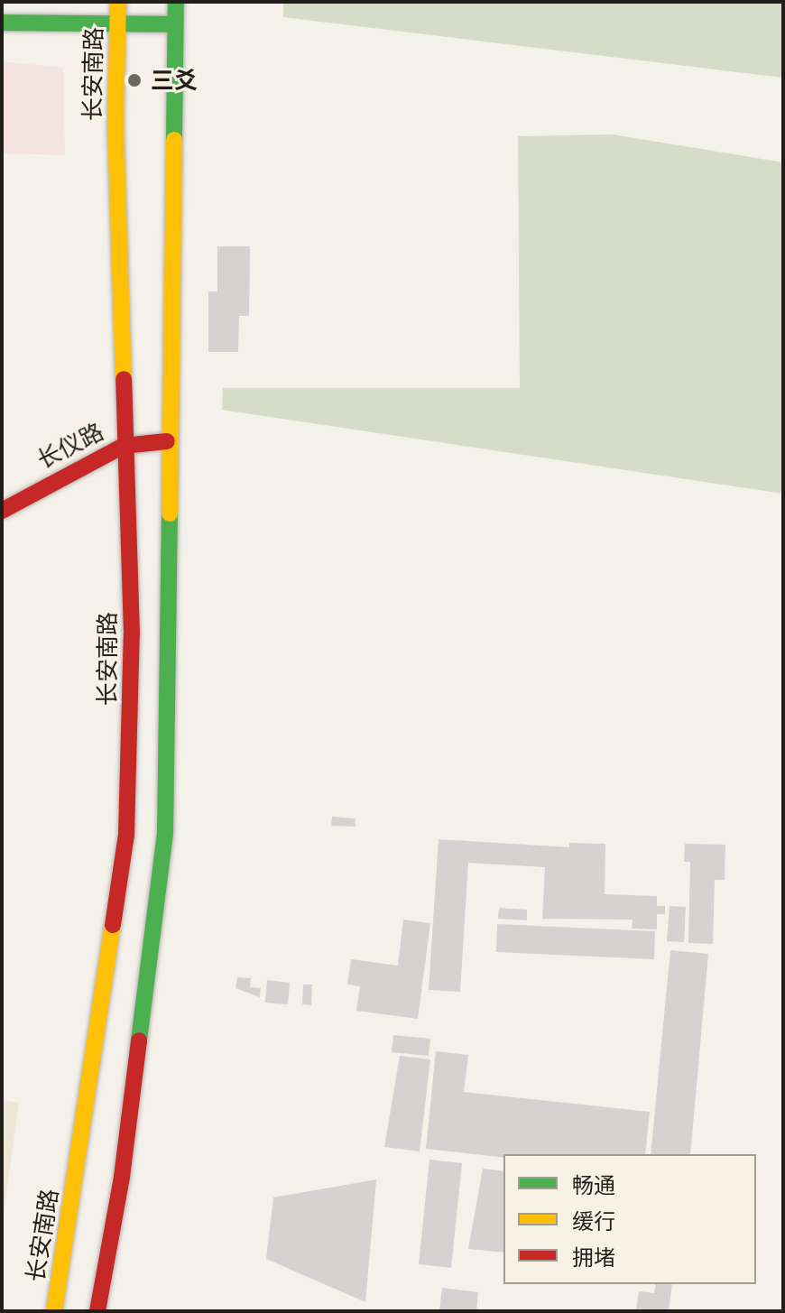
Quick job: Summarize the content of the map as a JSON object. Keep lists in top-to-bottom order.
{
  "streets": {
    "main road": ["长安南路", "长仪路"]
  },
  "crossings": [
    ["长安南路", "长仪路"]
  ],
  "places": ["三爻"],
  "legend": ["畅通", "缓行", "拥堵"]
}
